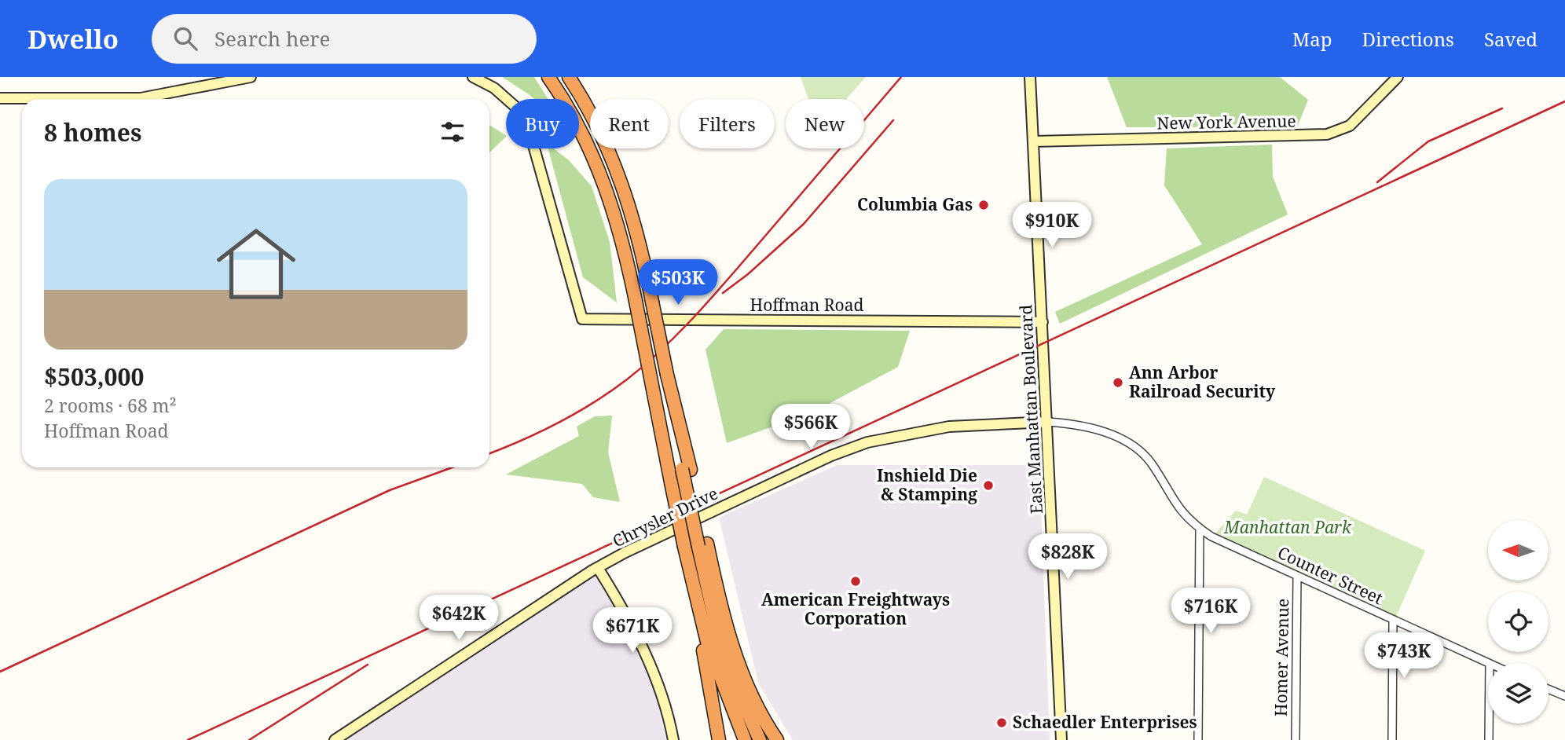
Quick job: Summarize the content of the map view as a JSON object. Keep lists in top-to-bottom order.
{
  "streets": {
    "street": [
      "New York Avenue",
      "Hoffman Road",
      "East Manhattan Boulevard",
      "Chrysler Drive",
      "Counter Street",
      "Homer Avenue"
    ]
  },
  "crossings": [
    ["New York Avenue", "East Manhattan Boulevard"],
    ["Hoffman Road", "East Manhattan Boulevard"],
    ["East Manhattan Boulevard", "Chrysler Drive"],
    ["East Manhattan Boulevard", "Counter Street"],
    ["Chrysler Drive", "Counter Street"],
    ["Counter Street", "Homer Avenue"]
  ],
  "parks": ["Manhattan Park"],
  "places": [
    "Columbia Gas",
    "Ann Arbor Railroad Security",
    "Inshield Die & Stamping",
    "American Freightways Corporation",
    "Schaedler Enterprises"
  ],
  "north": "left",
  "page": {
    "header": "Dwello",
    "search": "Search here",
    "nav": ["Map", "Directions", "Saved"],
    "chip": [
      "Buy",
      "Rent",
      "Filters",
      "New"
    ],
    "heading": "8 homes",
    "list": [
      {
        "name": "$503,000",
        "note": "2 rooms · 68 m² · Hoffman Road"
      }
    ],
    "price": [
      "$910K",
      "$503K",
      "$566K",
      "$828K",
      "$716K",
      "$642K",
      "$671K",
      "$743K"
    ]
  }
}
